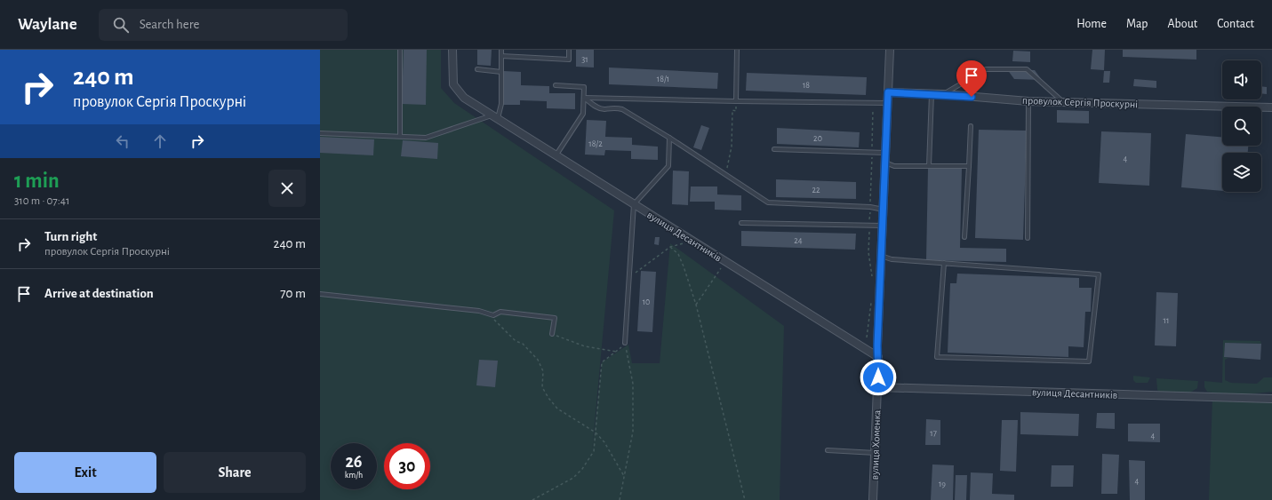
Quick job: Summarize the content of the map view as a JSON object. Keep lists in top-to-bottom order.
{
  "streets": {
    "street": ["провулок Сергія Проскурні", "вулиця Десантників", "вулиця Хоменка"]
  },
  "crossings": [
    ["провулок Сергія Проскурні", "вулиця Хоменка"],
    ["вулиця Десантників", "вулиця Хоменка"]
  ],
  "house_numbers": [
    "31",
    "18/1",
    "18",
    "20",
    "18/2",
    "4",
    "22",
    "24",
    "10",
    "11",
    "17",
    "4",
    "4",
    "19"
  ],
  "page": {
    "header": "Waylane",
    "search": "Search here",
    "nav": [
      "Home",
      "Map",
      "About",
      "Contact"
    ],
    "turn": ["240 m", "провулок Сергія Проскурні"],
    "heading": ["1 min", "310 m · 07:41"],
    "list": [
      {
        "name": "Turn right",
        "note": "провулок Сергія Проскурні",
        "value": "240 m"
      },
      {
        "name": "Arrive at destination",
        "value": "70 m"
      }
    ],
    "speed": "26 km/h",
    "limit": "30",
    "buttons": ["Exit", "Share"]
  }
}
